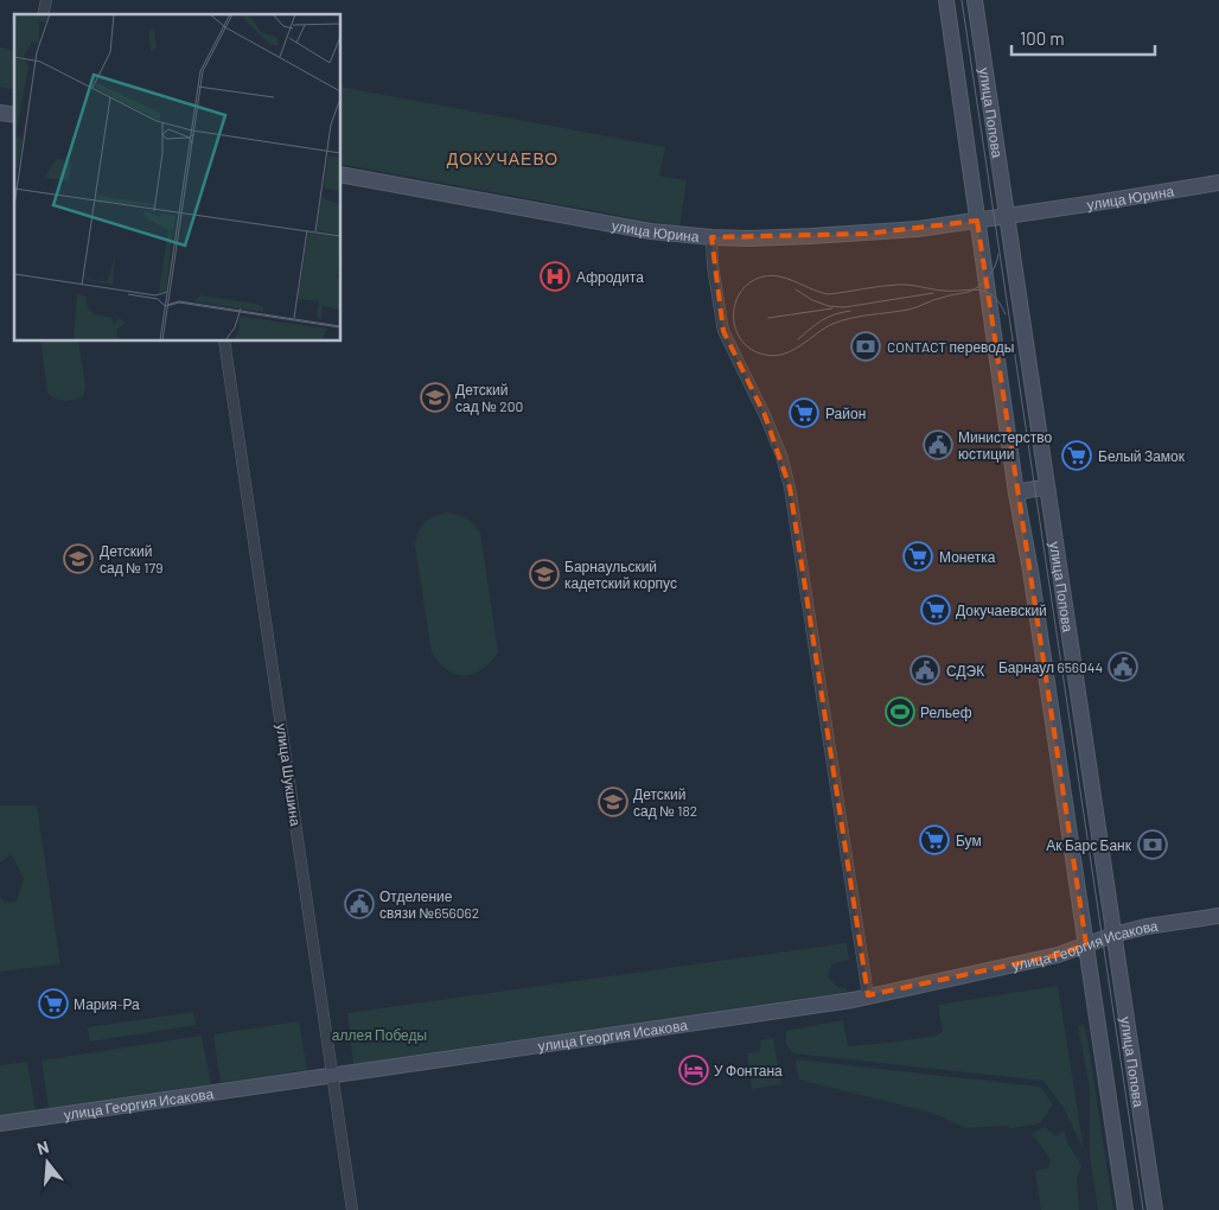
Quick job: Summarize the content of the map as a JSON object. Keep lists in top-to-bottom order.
{
  "streets": {
    "main road": ["улица Попова", "улица Юрина", "улица Георгия Исакова"],
    "street": ["улица Шукшина"]
  },
  "crossings": [
    ["улица Попова", "улица Юрина"],
    ["улица Попова", "улица Георгия Исакова"],
    ["улица Шукшина", "улица Георгия Исакова"]
  ],
  "districts": ["ДОКУЧАЕВО"],
  "parks": ["аллея Победы"],
  "places": {
    "hospital": ["Афродита"],
    "bank": ["CONTACT переводы", "Ак Барс Банк"],
    "school or university": [
      "Детский сад № 200",
      "Детский сад № 179",
      "Барнаульский кадетский корпус",
      "Детский сад № 182"
    ],
    "supermarket": [
      "Район",
      "Белый Замок",
      "Монетка",
      "Докучаевский",
      "Бум",
      "Мария-Ра"
    ],
    "public building": [
      "Министерство юстиции",
      "Барнаул 656044",
      "СДЭК",
      "Отделение связи №656062"
    ],
    "sports": ["Рельеф"],
    "hotel": ["У Фонтана"]
  },
  "scale_bar": "100 m",
  "north": "top"
}
